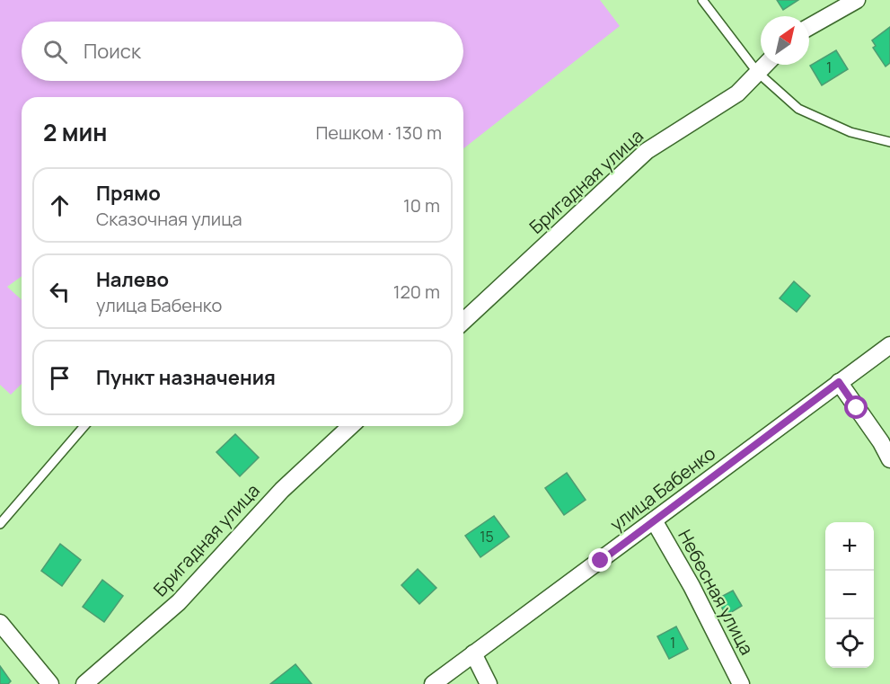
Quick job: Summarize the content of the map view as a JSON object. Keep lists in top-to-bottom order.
{
  "streets": {
    "street": ["Бригадная улица", "улица Бабенко", "Небесная улица"]
  },
  "crossings": [
    ["улица Бабенко", "Небесная улица"]
  ],
  "house_numbers": ["1", "15", "1"],
  "north": "top right",
  "page": {
    "search": "Поиск",
    "heading": ["2 мин", "Пешком · 130 m"],
    "list": [
      ["Прямо", "Сказочная улица", "10 m"],
      ["Налево", "улица Бабенко", "120 m"],
      "Пункт назначения"
    ],
    "map_buttons": ["+", "−"]
  }
}
